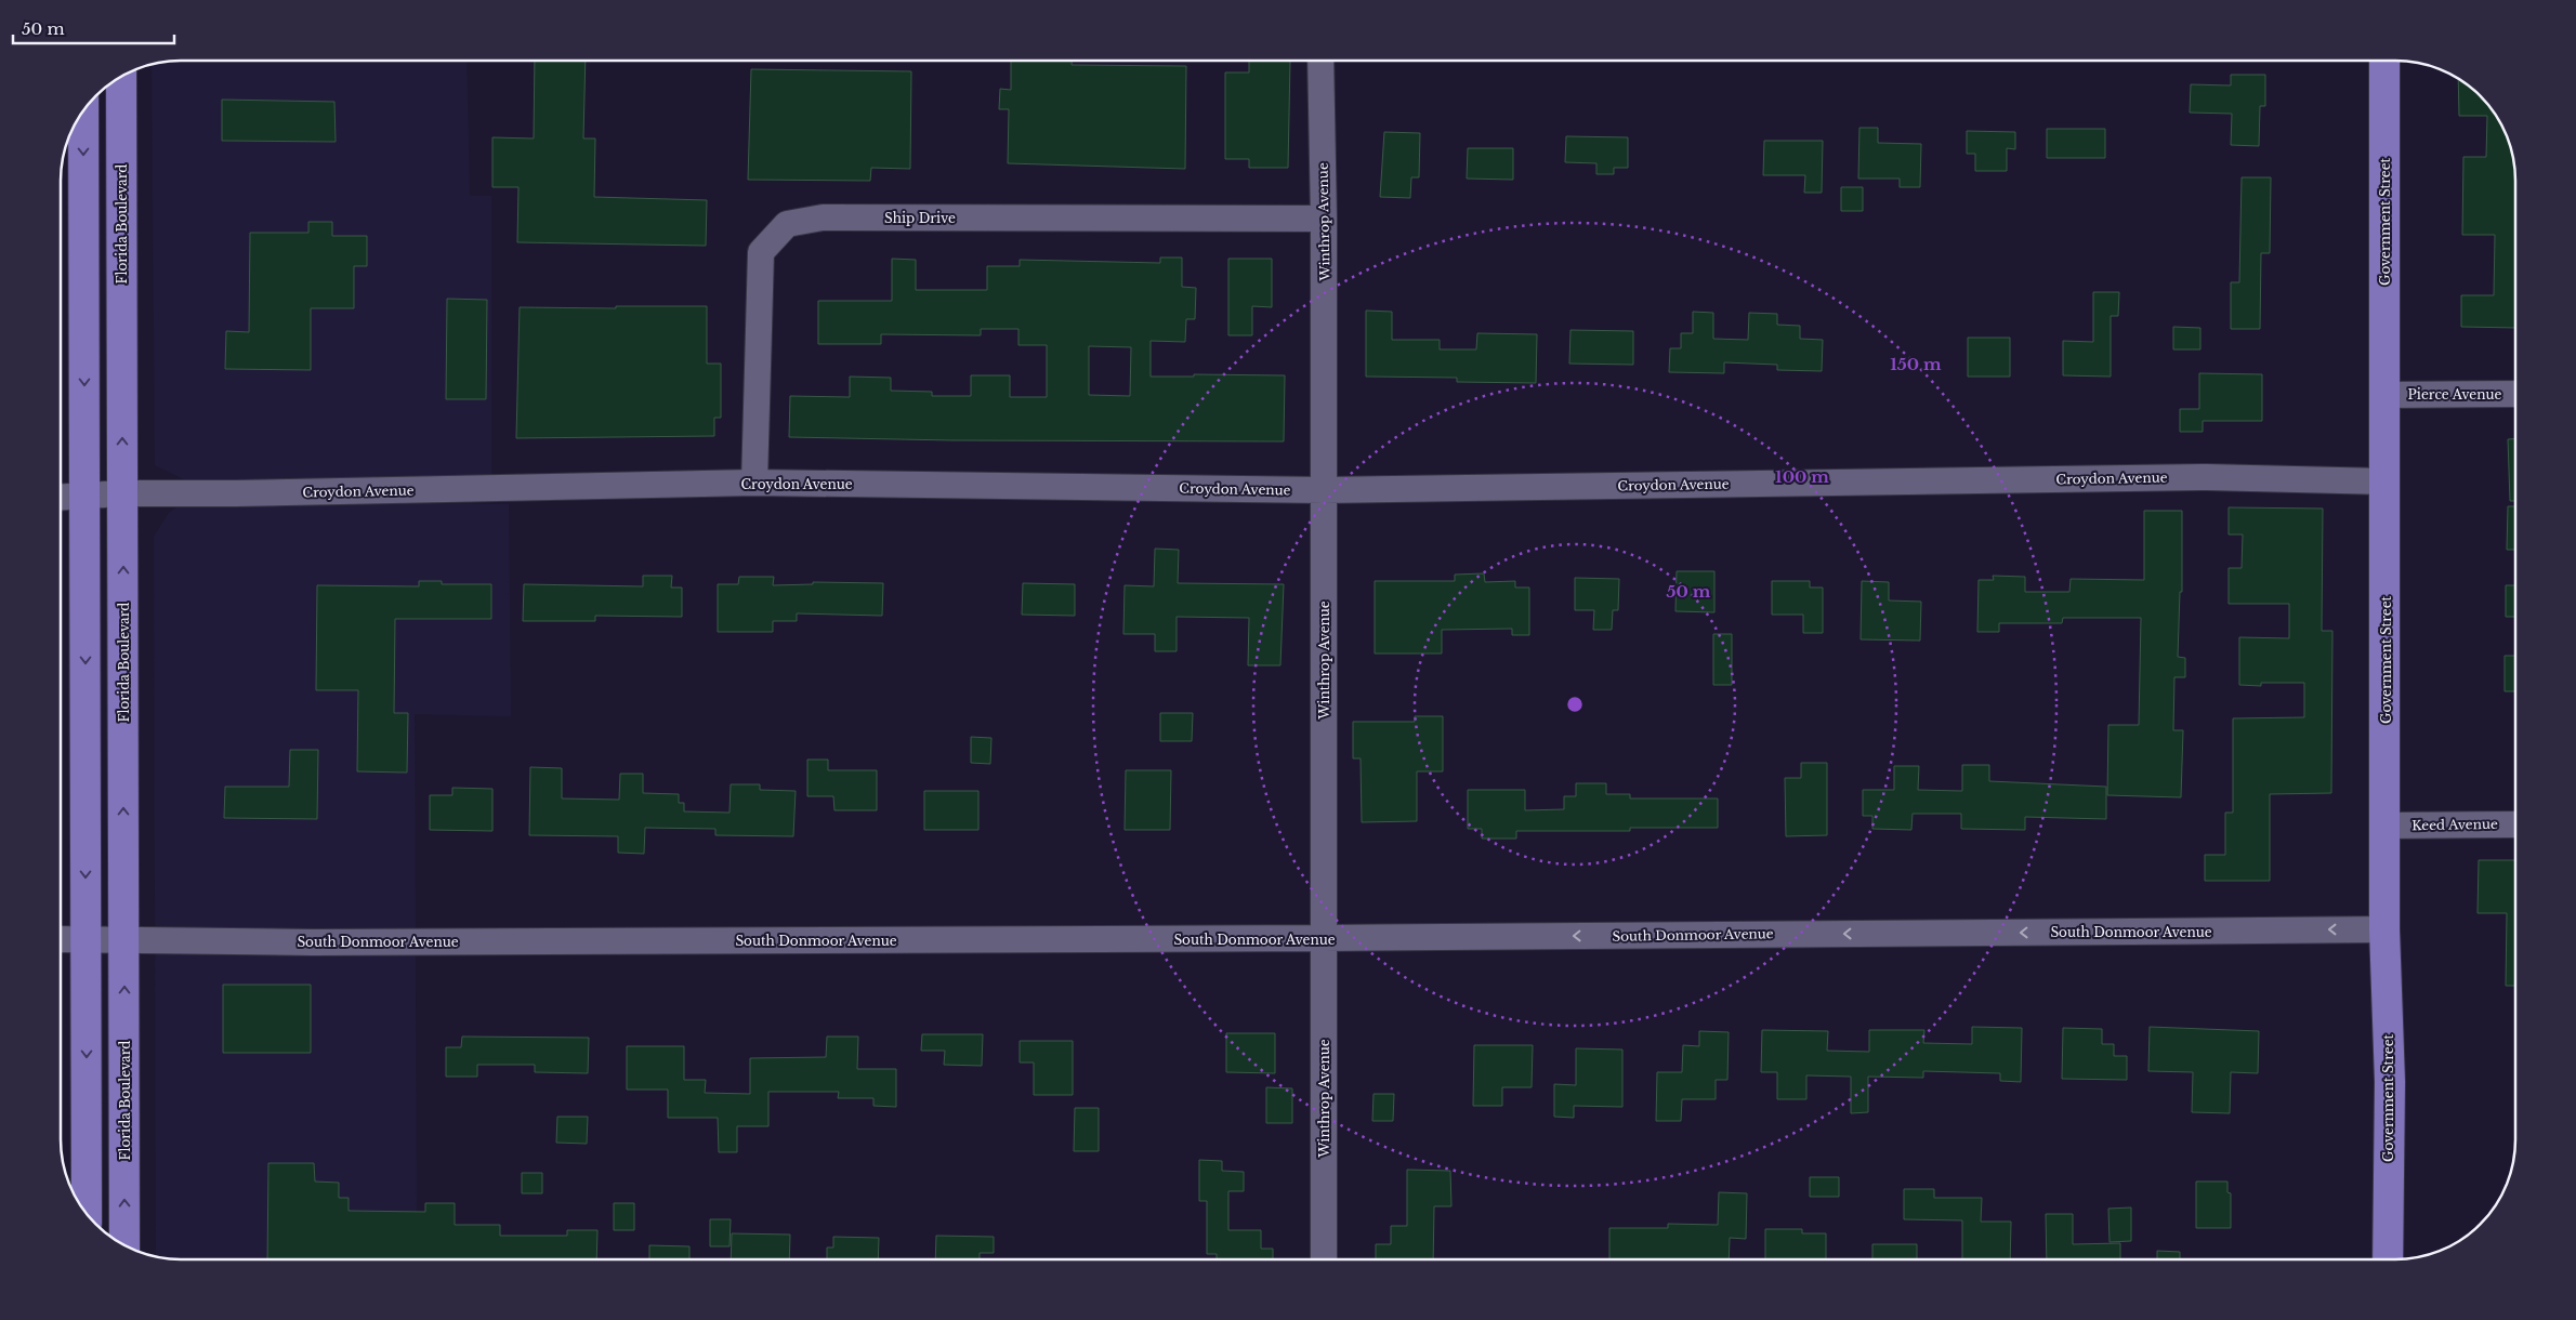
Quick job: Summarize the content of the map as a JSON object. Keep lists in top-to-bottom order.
{
  "streets": {
    "main road": ["Government Street", "Florida Boulevard"],
    "street": [
      "Ship Drive",
      "Winthrop Avenue",
      "Pierce Avenue",
      "Croydon Avenue",
      "Keed Avenue",
      "South Donmoor Avenue"
    ]
  },
  "crossings": [
    ["Ship Drive", "Winthrop Avenue"],
    ["Ship Drive", "Croydon Avenue"],
    ["Winthrop Avenue", "Croydon Avenue"],
    ["Winthrop Avenue", "South Donmoor Avenue"],
    ["Government Street", "Pierce Avenue"],
    ["Government Street", "Croydon Avenue"],
    ["Government Street", "Keed Avenue"],
    ["Government Street", "South Donmoor Avenue"],
    ["Florida Boulevard", "Croydon Avenue"],
    ["Florida Boulevard", "South Donmoor Avenue"]
  ],
  "one_way": ["South Donmoor Avenue"],
  "scale_bar": "50 m",
  "rings": ["150 m", "100 m", "50 m"]
}
